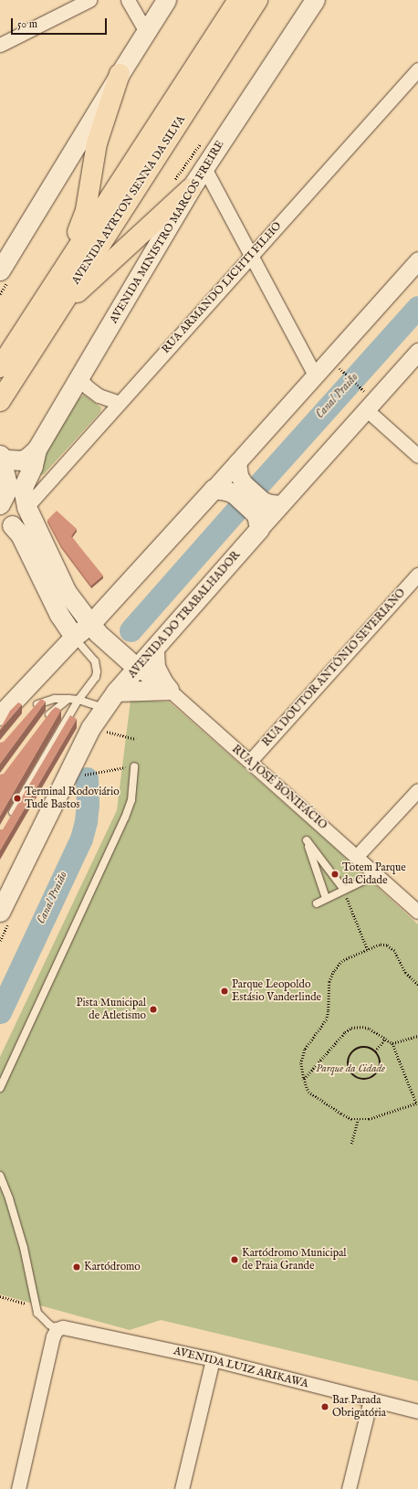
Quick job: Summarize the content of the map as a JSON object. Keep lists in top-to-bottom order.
{
  "streets": {
    "highway": ["AVENIDA AYRTON SENNA DA SILVA"],
    "main road": ["AVENIDA MINISTRO MARCOS FREIRE", "AVENIDA DO TRABALHADOR"],
    "street": [
      "RUA ARMANDO LICHTI FILHO",
      "RUA DOUTOR ANTÔNIO SEVERIANO",
      "RUA JOSÉ BONIFÁCIO",
      "AVENIDA LUIZ ARIKAWA"
    ]
  },
  "crossings": [
    ["AVENIDA DO TRABALHADOR", "RUA JOSÉ BONIFÁCIO"],
    ["RUA DOUTOR ANTÔNIO SEVERIANO", "RUA JOSÉ BONIFÁCIO"]
  ],
  "water": ["Canal Praião"],
  "parks": ["Parque da Cidade"],
  "places": [
    "Terminal Rodoviário Tude Bastos",
    "Totem Parque da Cidade",
    "Parque Leopoldo Estásio Vanderlinde",
    "Pista Municipal de Atletismo",
    "Kartódromo Municipal de Praia Grande",
    "Kartódromo",
    "Bar Parada Obrigatória"
  ],
  "scale_bar": "50 m"
}
